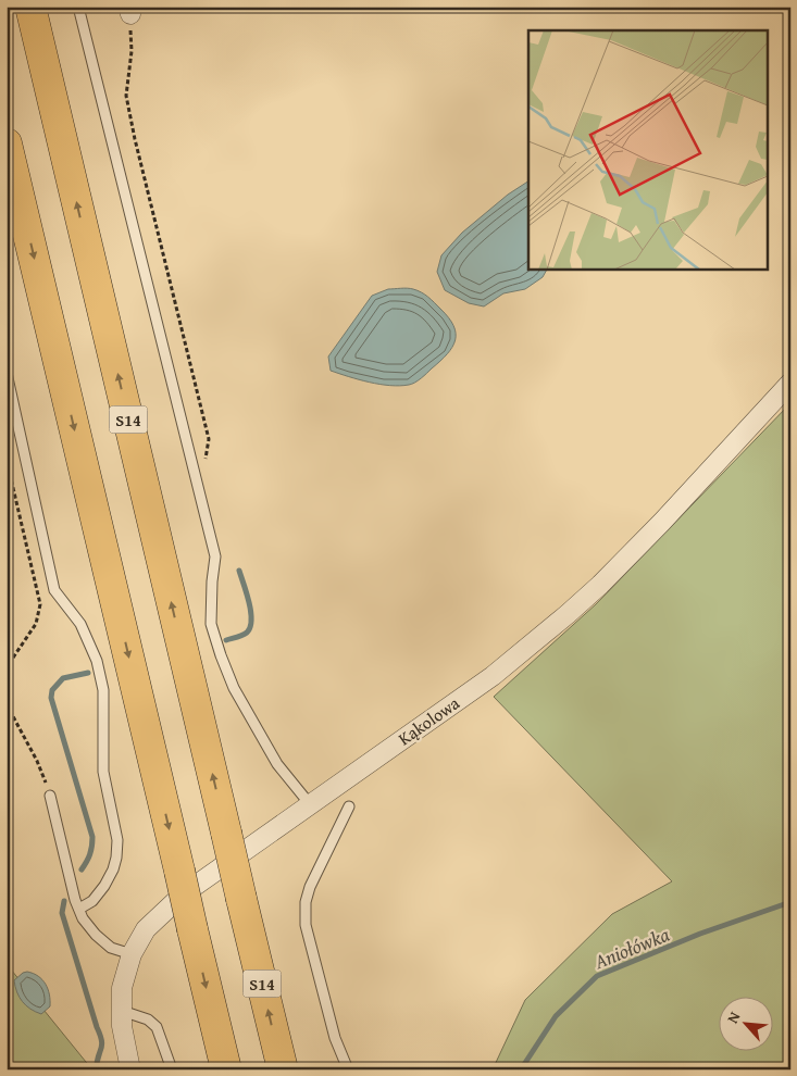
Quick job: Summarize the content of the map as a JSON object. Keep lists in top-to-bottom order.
{
  "streets": {
    "highway": ["S14"],
    "street": ["Kąkolowa"]
  },
  "water": ["Aniołówka"],
  "north": "top left"
}
